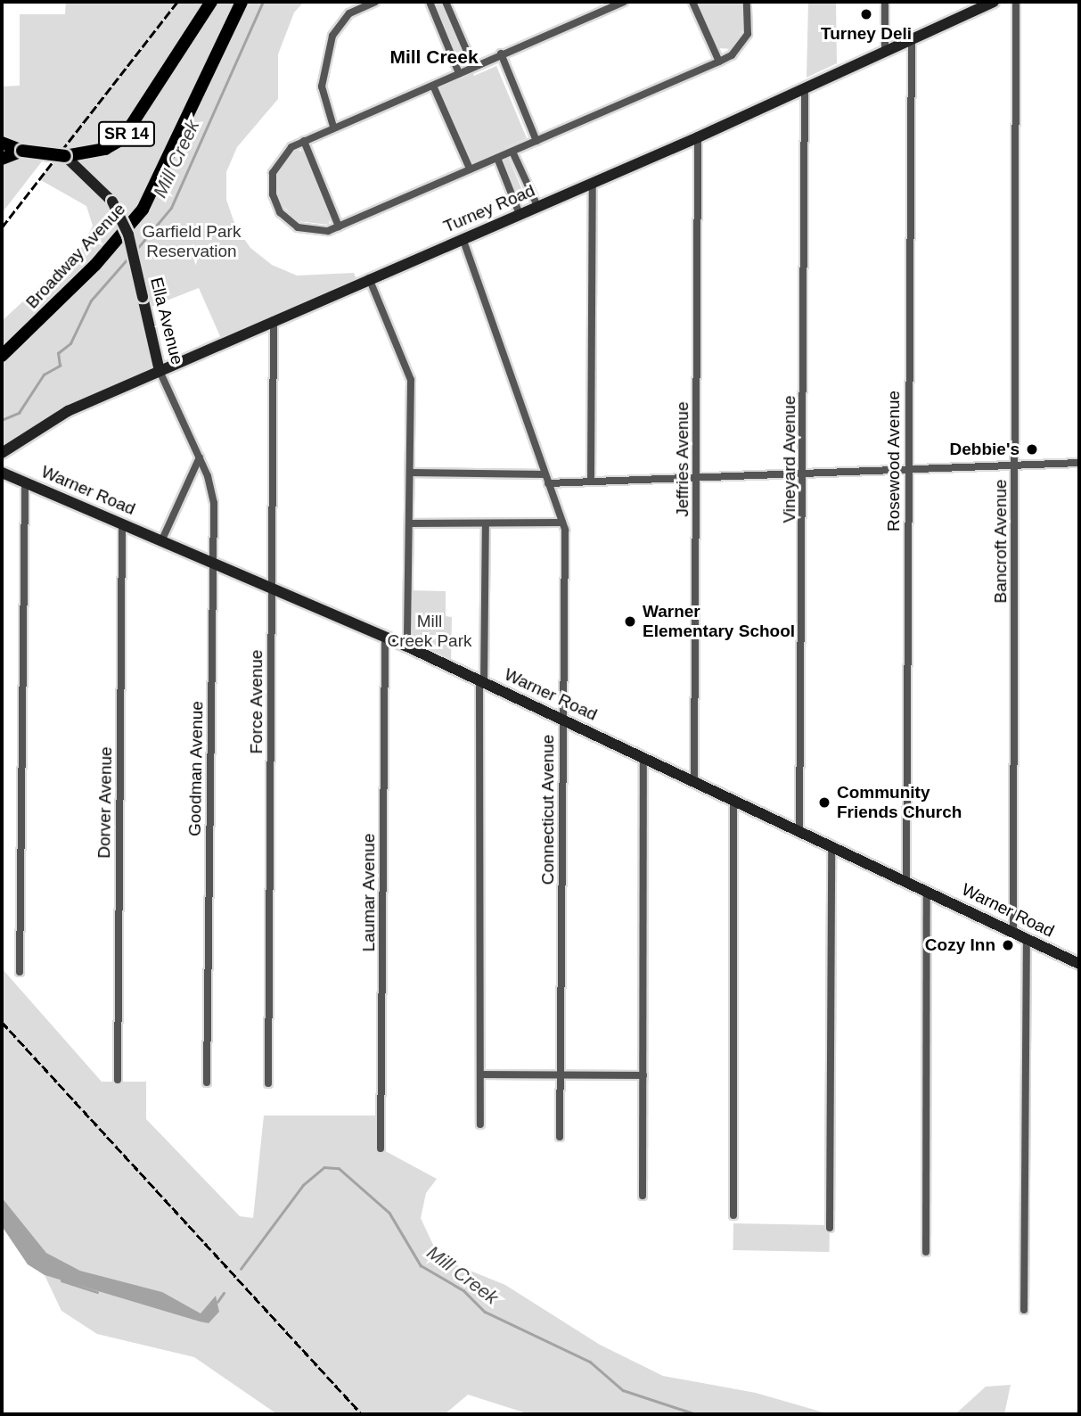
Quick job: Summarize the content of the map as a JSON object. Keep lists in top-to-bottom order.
{
  "streets": {
    "main road": [
      "SR 14",
      "Turney Road",
      "Broadway Avenue",
      "Ella Avenue",
      "Warner Road"
    ],
    "street": [
      "Jeffries Avenue",
      "Vineyard Avenue",
      "Rosewood Avenue",
      "Bancroft Avenue",
      "Force Avenue",
      "Goodman Avenue",
      "Dorver Avenue",
      "Connecticut Avenue",
      "Laumar Avenue"
    ]
  },
  "crossings": [
    ["SR 14", "Ella Avenue"],
    ["Turney Road", "Ella Avenue"],
    ["Turney Road", "Jeffries Avenue"],
    ["Turney Road", "Vineyard Avenue"],
    ["Turney Road", "Rosewood Avenue"],
    ["Turney Road", "Force Avenue"],
    ["Turney Road", "Connecticut Avenue"],
    ["Ella Avenue", "Goodman Avenue"],
    ["Jeffries Avenue", "Warner Road"],
    ["Vineyard Avenue", "Warner Road"],
    ["Rosewood Avenue", "Warner Road"],
    ["Warner Road", "Bancroft Avenue"],
    ["Warner Road", "Force Avenue"],
    ["Warner Road", "Goodman Avenue"],
    ["Warner Road", "Dorver Avenue"],
    ["Warner Road", "Connecticut Avenue"],
    ["Warner Road", "Laumar Avenue"]
  ],
  "districts": ["Mill Creek"],
  "water": ["Mill Creek"],
  "parks": ["Garfield Park Reservation", "Mill Creek Park"],
  "places": [
    "Turney Deli",
    "Debbie's",
    "Warner Elementary School",
    "Community Friends Church",
    "Cozy Inn"
  ]
}
